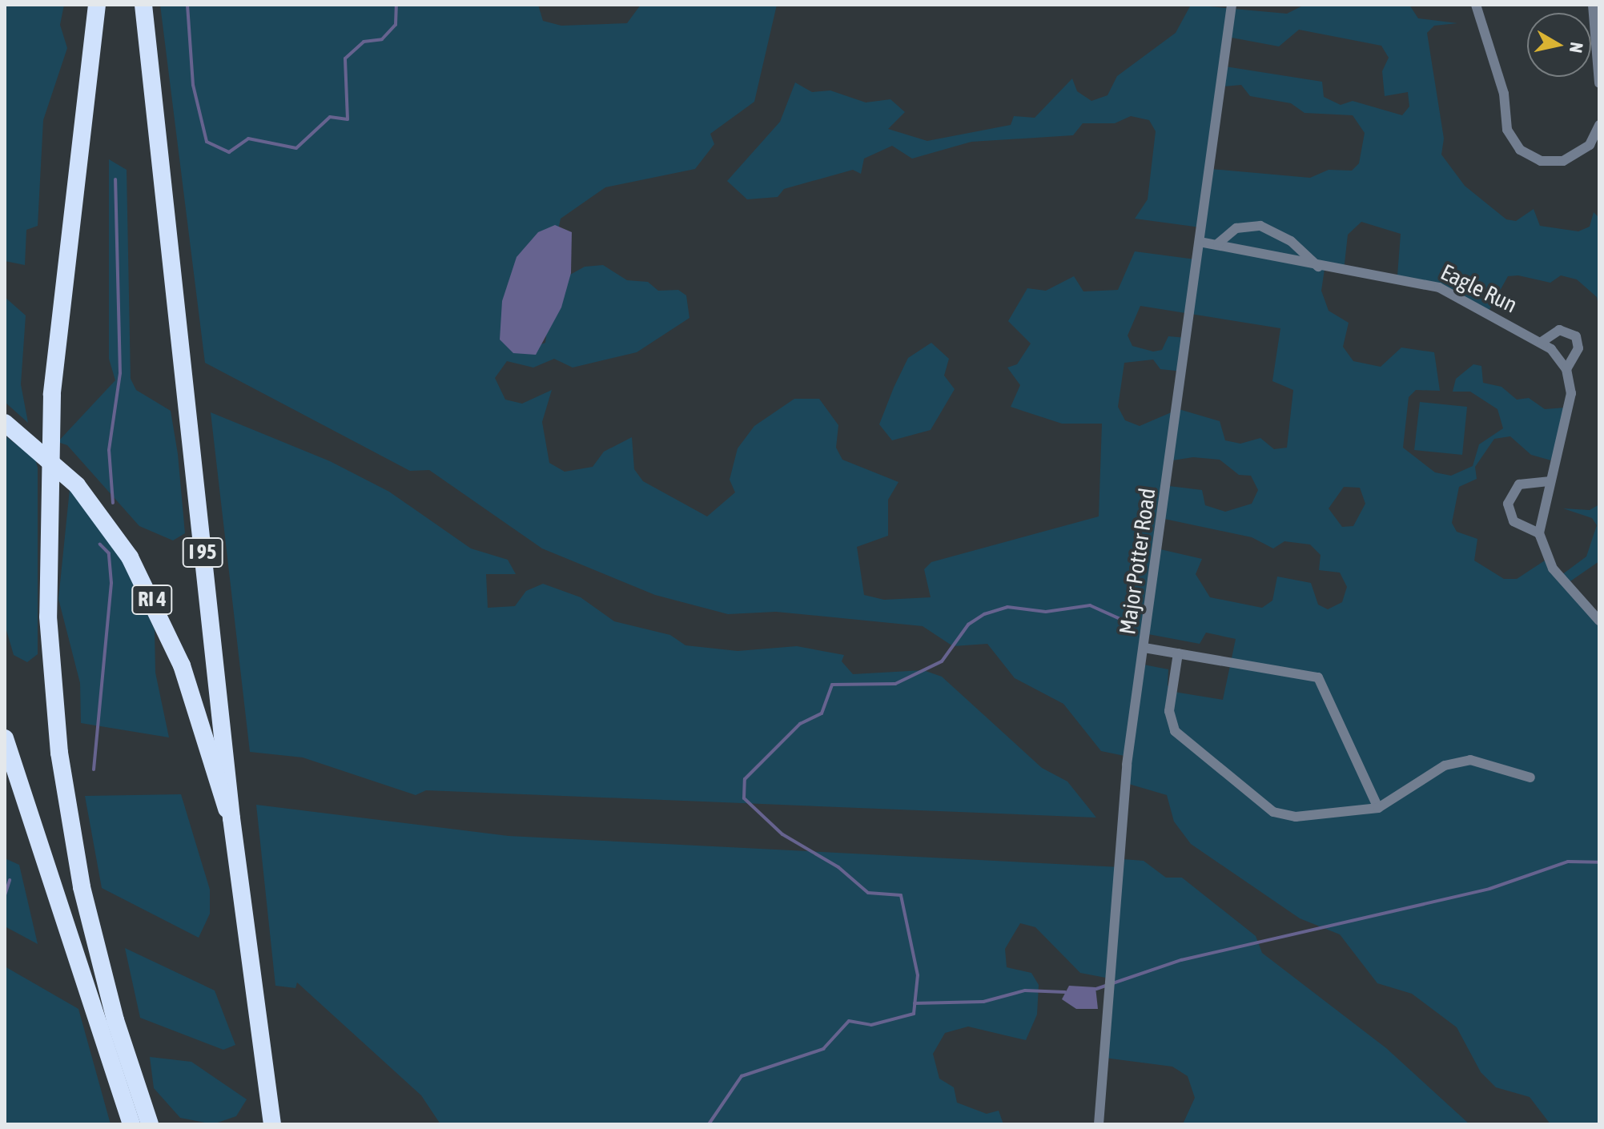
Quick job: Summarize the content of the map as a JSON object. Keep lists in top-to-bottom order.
{
  "streets": {
    "highway": ["I 95", "RI 4"],
    "street": ["Eagle Run", "Major Potter Road"]
  },
  "crossings": [
    ["Eagle Run", "Major Potter Road"],
    ["I 95", "RI 4"]
  ],
  "north": "right"
}
